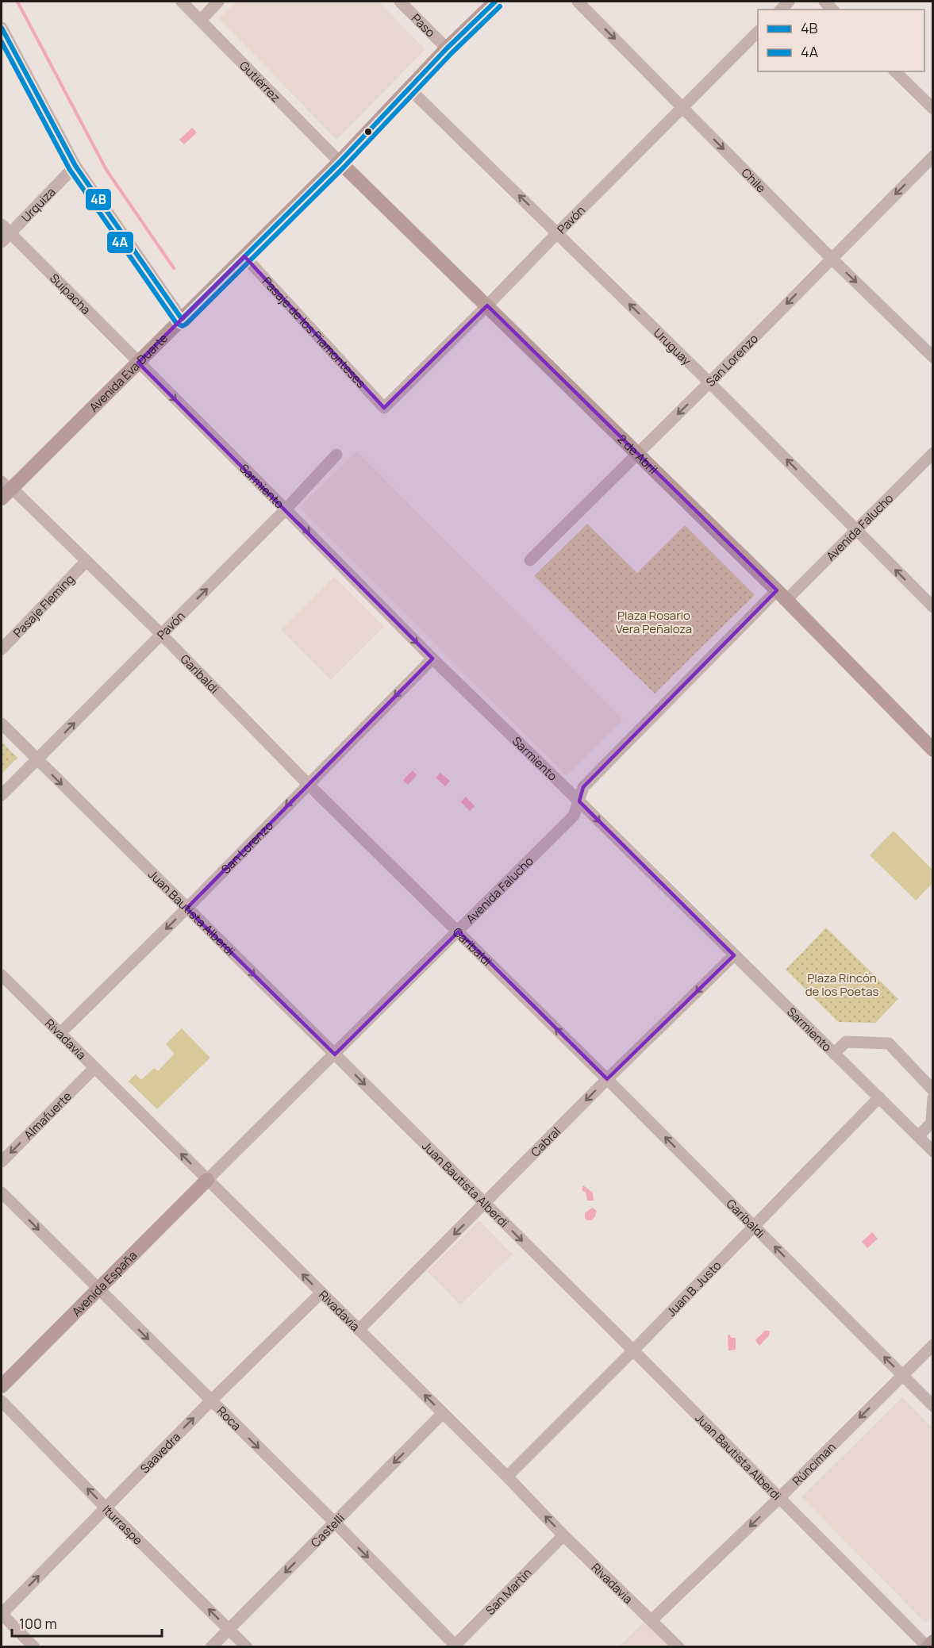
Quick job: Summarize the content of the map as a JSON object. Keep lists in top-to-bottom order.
{
  "streets": {
    "main road": ["Avenida Eva Duarte", "2 de Abril", "Avenida España"],
    "street": [
      "Paso",
      "Gutiérrez",
      "Chile",
      "Urquiza",
      "Pavón",
      "Suipacha",
      "Pasaje de los Piamonteses",
      "Uruguay",
      "San Lorenzo",
      "Sarmiento",
      "Avenida Falucho",
      "Pasaje Fleming",
      "Garibaldi",
      "Juan Bautista Alberdi",
      "Rivadavia",
      "Almafuerte",
      "Cabral",
      "Juan B. Justo",
      "Roca",
      "Saavedra",
      "Rúnciman",
      "Iturraspe",
      "Castelli",
      "San Martín"
    ]
  },
  "crossings": [
    ["Paso", "Avenida Eva Duarte"],
    ["Gutiérrez", "Avenida Eva Duarte"],
    ["Gutiérrez", "2 de Abril"],
    ["Chile", "Pavón"],
    ["Chile", "San Lorenzo"],
    ["Urquiza", "Suipacha"],
    ["Pavón", "Pasaje de los Piamonteses"],
    ["Pavón", "Uruguay"],
    ["Pavón", "2 de Abril"],
    ["Pavón", "Sarmiento"],
    ["Pavón", "Garibaldi"],
    ["Pavón", "Juan Bautista Alberdi"],
    ["Suipacha", "Avenida Eva Duarte"],
    ["Suipacha", "Sarmiento"],
    ["Pasaje de los Piamonteses", "Avenida Eva Duarte"],
    ["Uruguay", "San Lorenzo"],
    ["Uruguay", "Avenida Eva Duarte"],
    ["Uruguay", "Avenida Falucho"],
    ["San Lorenzo", "2 de Abril"],
    ["San Lorenzo", "Sarmiento"],
    ["San Lorenzo", "Garibaldi"],
    ["San Lorenzo", "Juan Bautista Alberdi"],
    ["San Lorenzo", "Rivadavia"],
    ["Avenida Eva Duarte", "2 de Abril"],
    ["Avenida Eva Duarte", "Sarmiento"],
    ["Avenida Eva Duarte", "Garibaldi"],
    ["2 de Abril", "Avenida Falucho"],
    ["Sarmiento", "Avenida Falucho"],
    ["Sarmiento", "Cabral"],
    ["Sarmiento", "Juan B. Justo"],
    ["Avenida Falucho", "Garibaldi"],
    ["Avenida Falucho", "Juan Bautista Alberdi"],
    ["Avenida Falucho", "Rivadavia"],
    ["Avenida Falucho", "Avenida España"],
    ["Pasaje Fleming", "Garibaldi"],
    ["Garibaldi", "Cabral"],
    ["Garibaldi", "Juan B. Justo"],
    ["Garibaldi", "Rúnciman"],
    ["Juan Bautista Alberdi", "Cabral"],
    ["Juan Bautista Alberdi", "Juan B. Justo"],
    ["Juan Bautista Alberdi", "Rúnciman"],
    ["Rivadavia", "Almafuerte"],
    ["Rivadavia", "Cabral"],
    ["Rivadavia", "Avenida España"],
    ["Rivadavia", "Juan B. Justo"],
    ["Rivadavia", "Saavedra"],
    ["Rivadavia", "Rúnciman"],
    ["Rivadavia", "Castelli"],
    ["Rivadavia", "San Martín"],
    ["Avenida España", "Roca"],
    ["Roca", "Saavedra"],
    ["Roca", "Castelli"],
    ["Roca", "San Martín"],
    ["Saavedra", "Iturraspe"],
    ["Iturraspe", "Castelli"]
  ],
  "one_way": [
    "Chile",
    "Pavón",
    "Uruguay",
    "San Lorenzo",
    "Sarmiento",
    "Garibaldi",
    "Juan Bautista Alberdi",
    "Rivadavia",
    "Almafuerte",
    "Cabral",
    "Roca",
    "Saavedra",
    "Rúnciman",
    "Iturraspe",
    "Castelli"
  ],
  "parks": ["Plaza Rosario Vera Peñaloza", "Plaza Rincón de los Poetas"],
  "lines": ["transit line 4B", "transit line 4A"],
  "legend": ["4B", "4A"],
  "scale_bar": "100 m"
}
